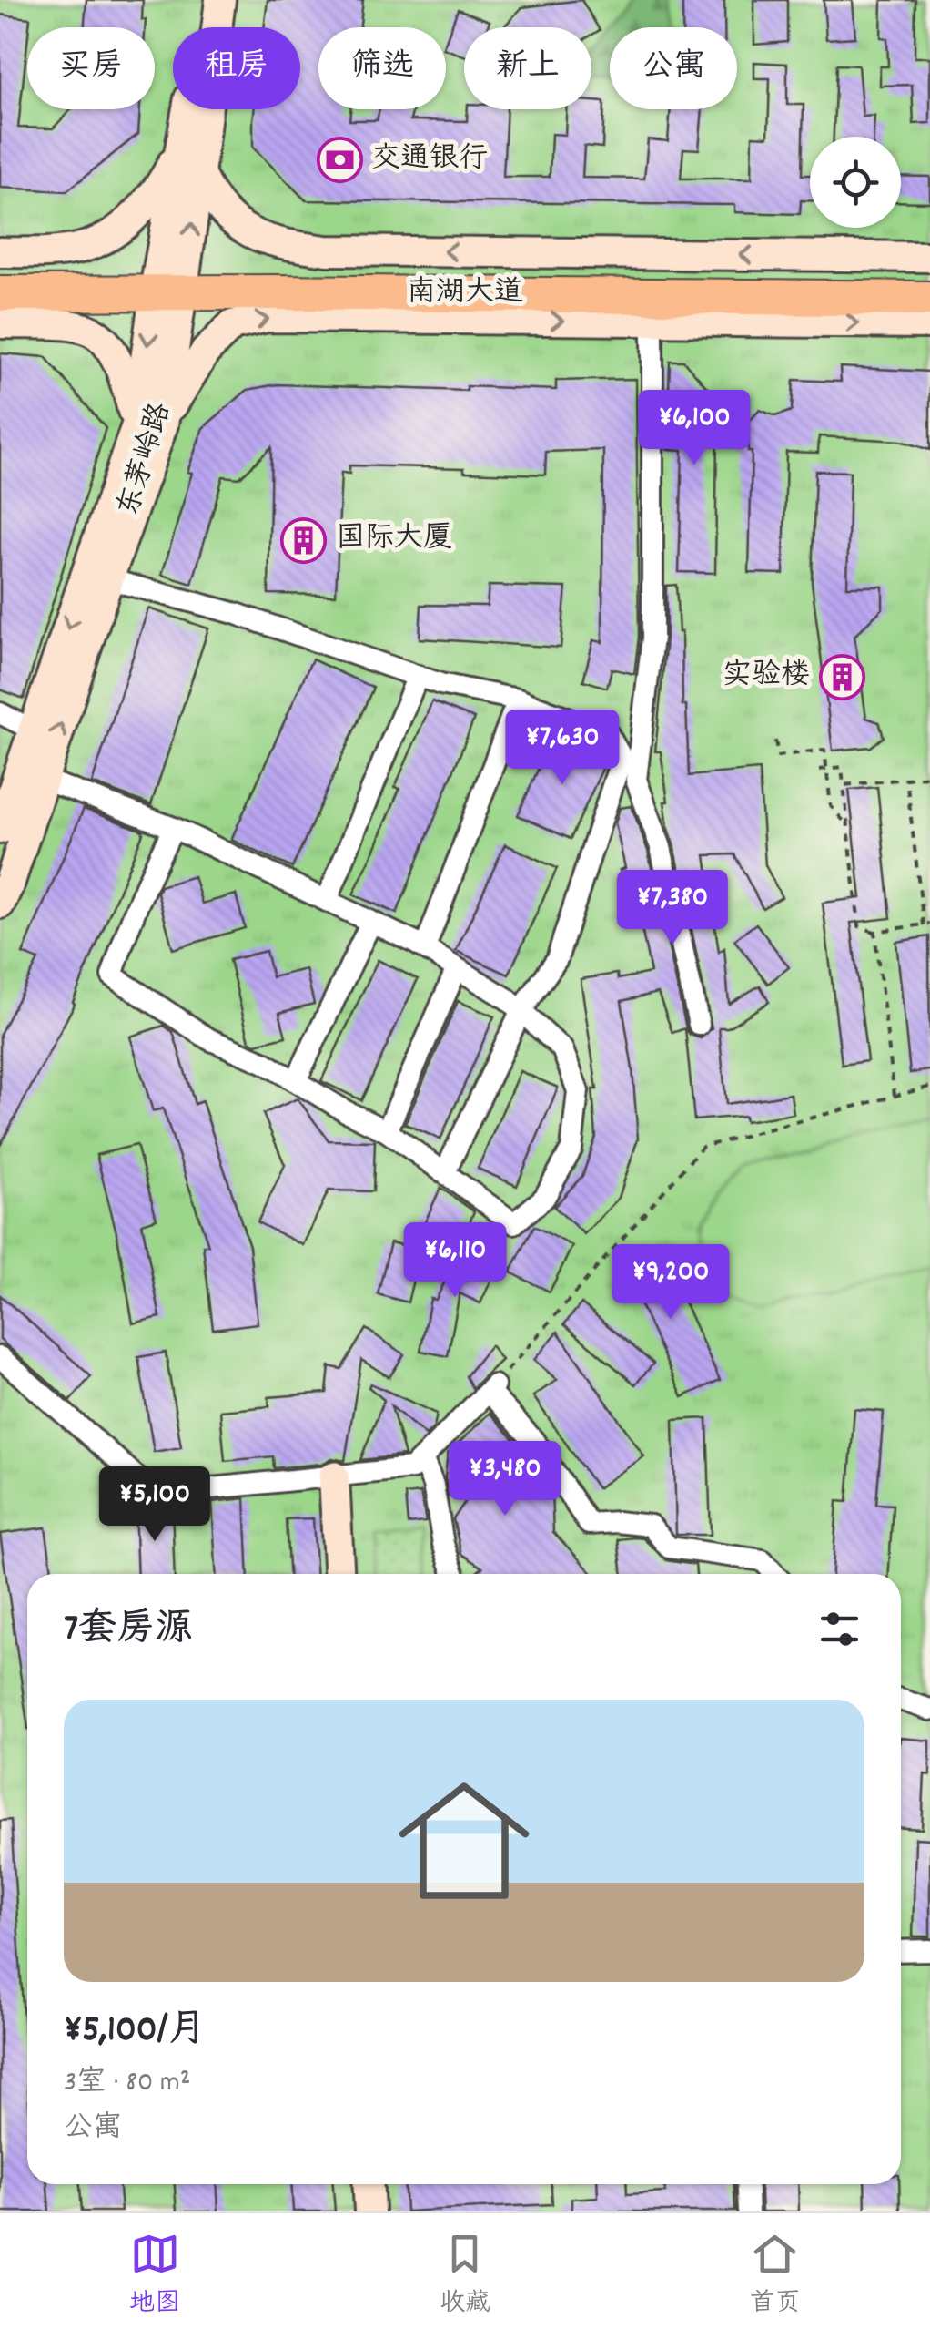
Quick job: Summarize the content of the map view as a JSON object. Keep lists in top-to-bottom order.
{
  "streets": {
    "main road": ["南湖大道", "东茅岭路"]
  },
  "crossings": [
    ["南湖大道", "东茅岭路"]
  ],
  "places": {
    "bank": ["交通银行"],
    "building": ["国际大厦", "实验楼"]
  },
  "page": {
    "chip": [
      "买房",
      "租房",
      "筛选",
      "新上",
      "公寓"
    ],
    "price": [
      "¥6,100",
      "¥7,630",
      "¥7,380",
      "¥6,110",
      "¥9,200",
      "¥3,480",
      "¥5,100"
    ],
    "heading": "7套房源",
    "list": [
      {
        "name": "¥5,100/月",
        "note": "3室 · 80 m² · 公寓"
      }
    ],
    "tabs": ["地图", "收藏", "首页"]
  }
}
